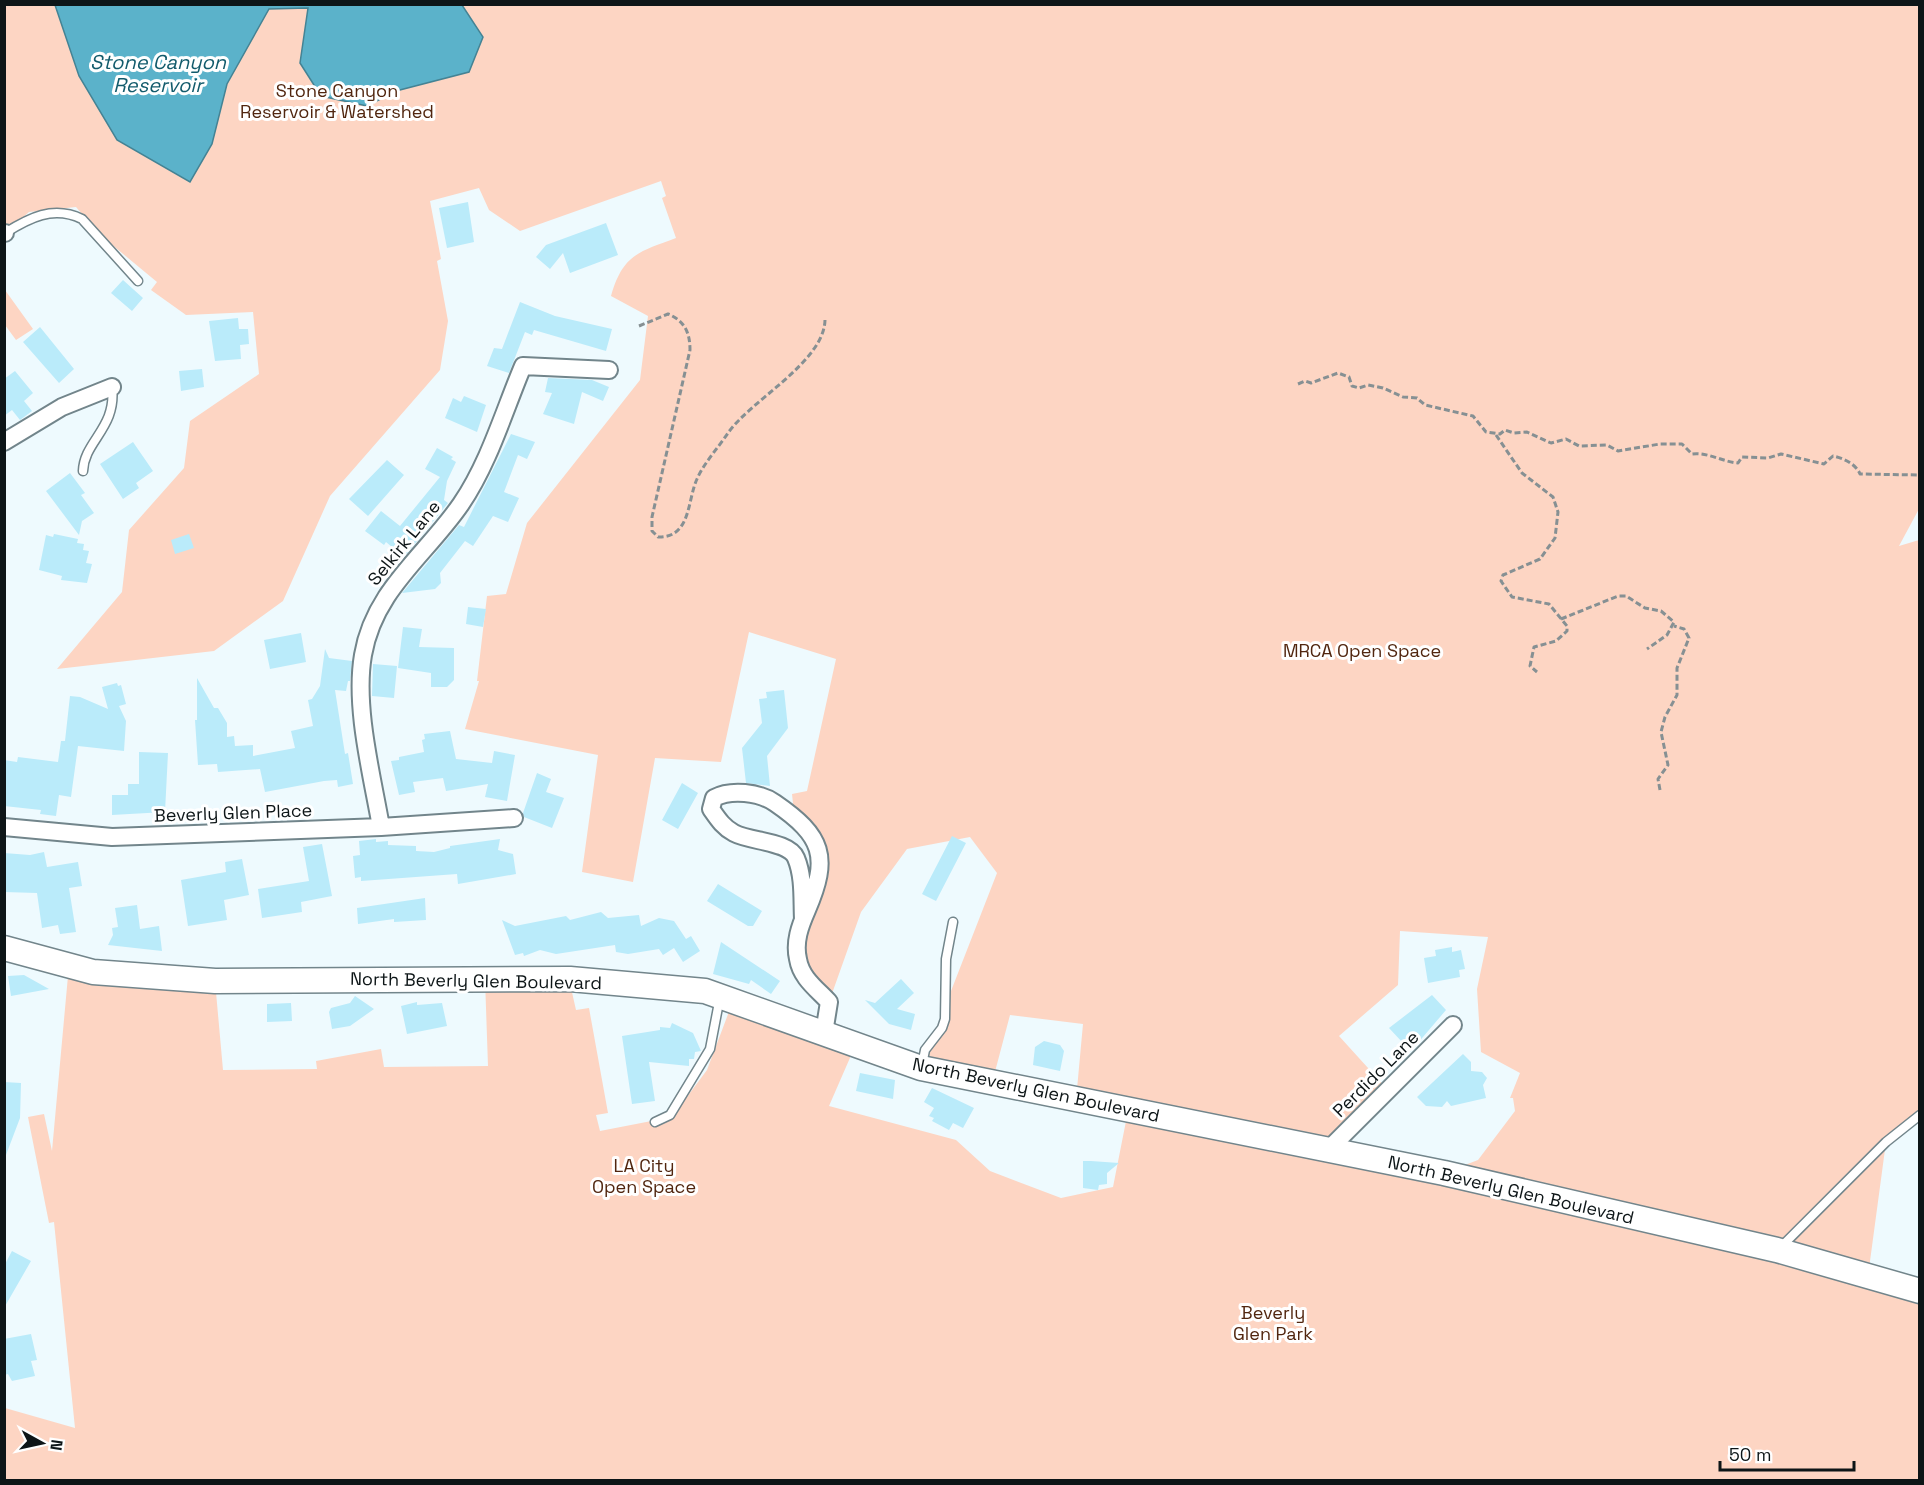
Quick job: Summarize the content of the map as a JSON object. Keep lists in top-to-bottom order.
{
  "streets": {
    "main road": ["North Beverly Glen Boulevard"],
    "street": ["Selkirk Lane", "Beverly Glen Place", "Perdido Lane"]
  },
  "crossings": [
    ["Selkirk Lane", "Beverly Glen Place"],
    ["North Beverly Glen Boulevard", "Perdido Lane"]
  ],
  "water": ["Stone Canyon Reservoir"],
  "parks": [
    "Stone Canyon Reservoir & Watershed",
    "MRCA Open Space",
    "LA City Open Space",
    "Beverly Glen Park"
  ],
  "scale_bar": "50 m",
  "north": "right"
}
